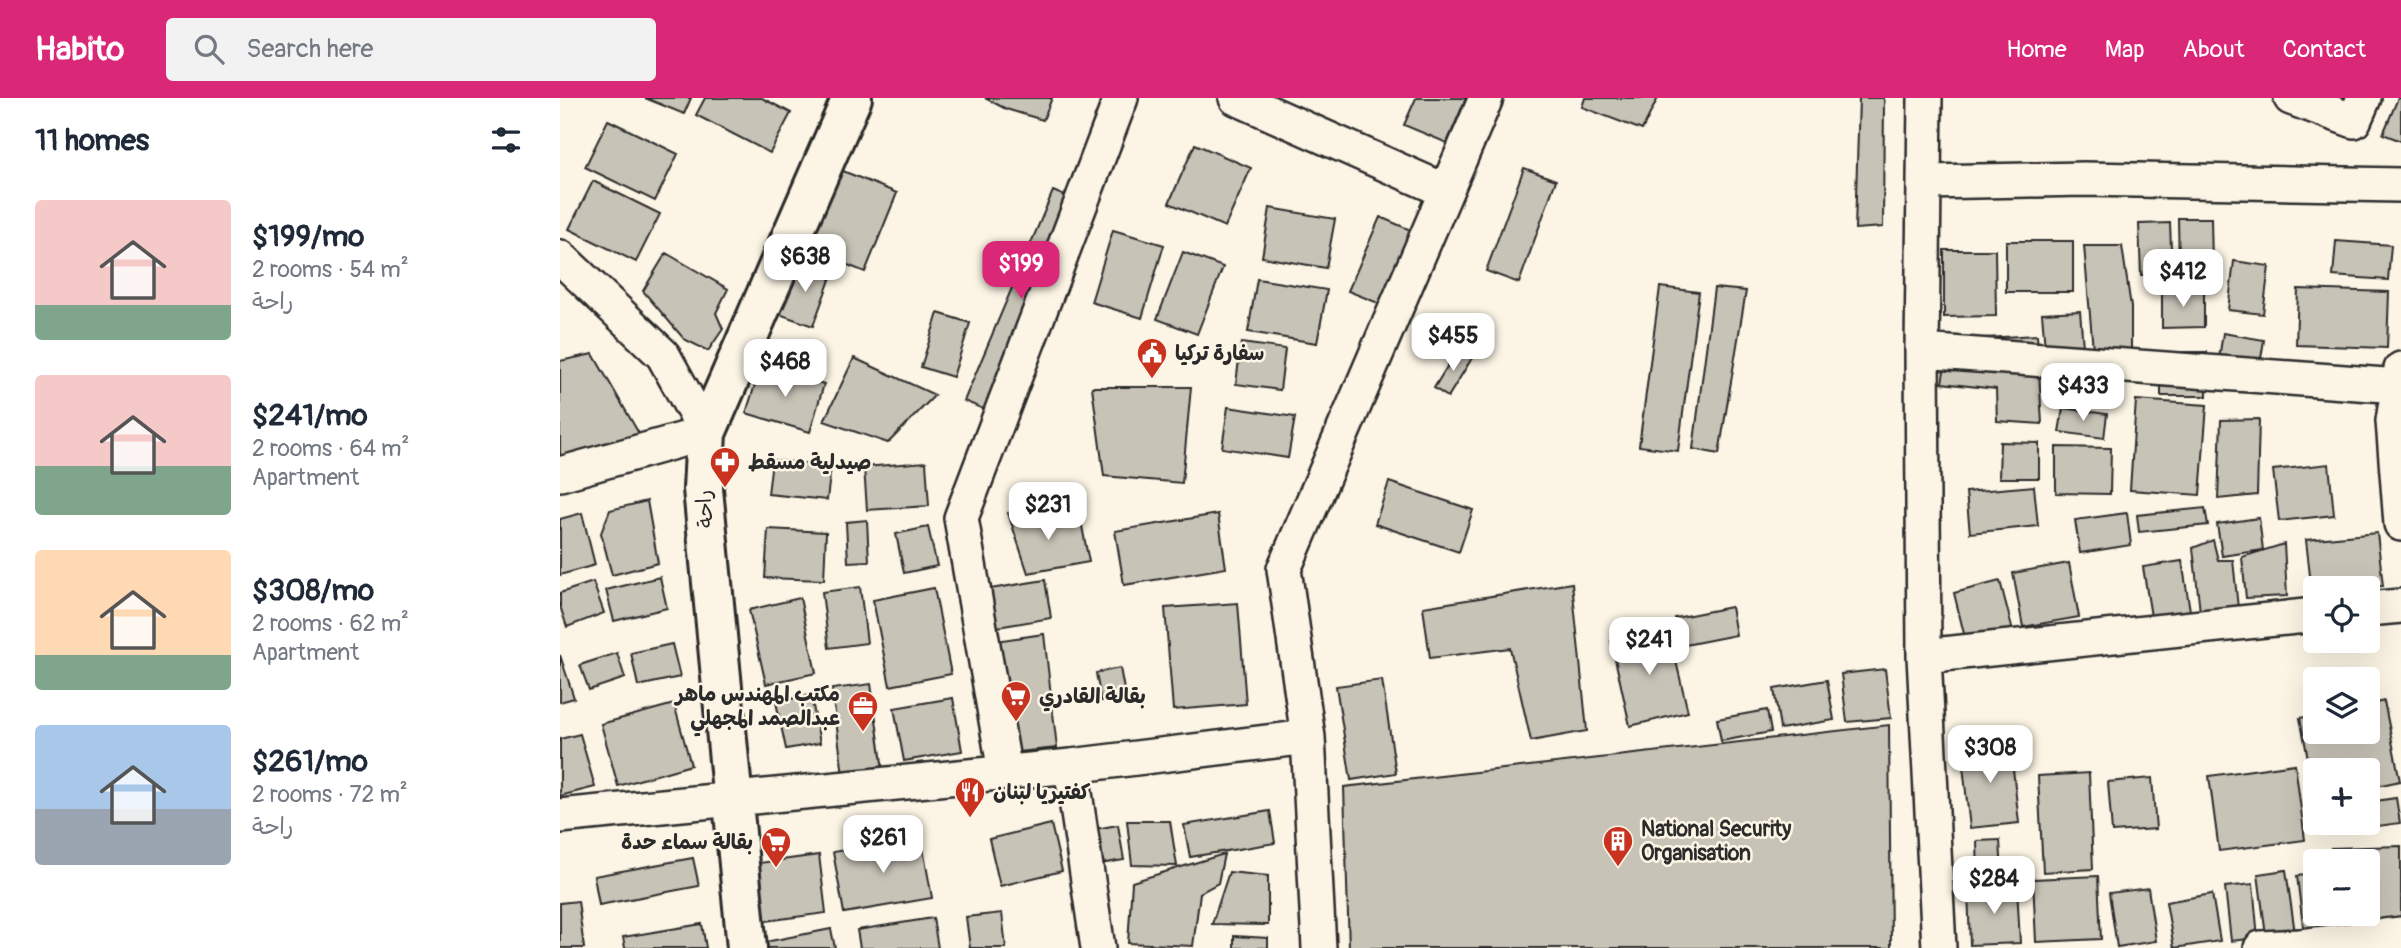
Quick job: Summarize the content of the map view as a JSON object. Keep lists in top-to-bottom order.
{
  "streets": {
    "street": ["راحة"]
  },
  "places": {
    "public building": ["سفارة تركيا"],
    "pharmacy": ["صيدلية مسقط"],
    "supermarket": ["بقالة القادري", "بقالة سماء حدة"],
    "office": ["مكتب المهندس ماهر عبدالصمد المجهلي"],
    "restaurant": ["كفتيريا لبنان"],
    "building": ["National Security Organisation"]
  },
  "page": {
    "header": "Habito",
    "search": "Search here",
    "nav": [
      "Home",
      "Map",
      "About",
      "Contact"
    ],
    "heading": "11 homes",
    "list": [
      {
        "name": "$199/mo",
        "note": "2 rooms · 54 m² · راحة"
      },
      {
        "name": "$241/mo",
        "note": "2 rooms · 64 m² · Apartment"
      },
      {
        "name": "$308/mo",
        "note": "2 rooms · 62 m² · Apartment"
      },
      {
        "name": "$261/mo",
        "note": "2 rooms · 72 m² · راحة"
      }
    ],
    "price": [
      "$638",
      "$199",
      "$412",
      "$455",
      "$468",
      "$433",
      "$231",
      "$241",
      "$308",
      "$261",
      "$284"
    ],
    "map_buttons": ["+", "−"]
  }
}
